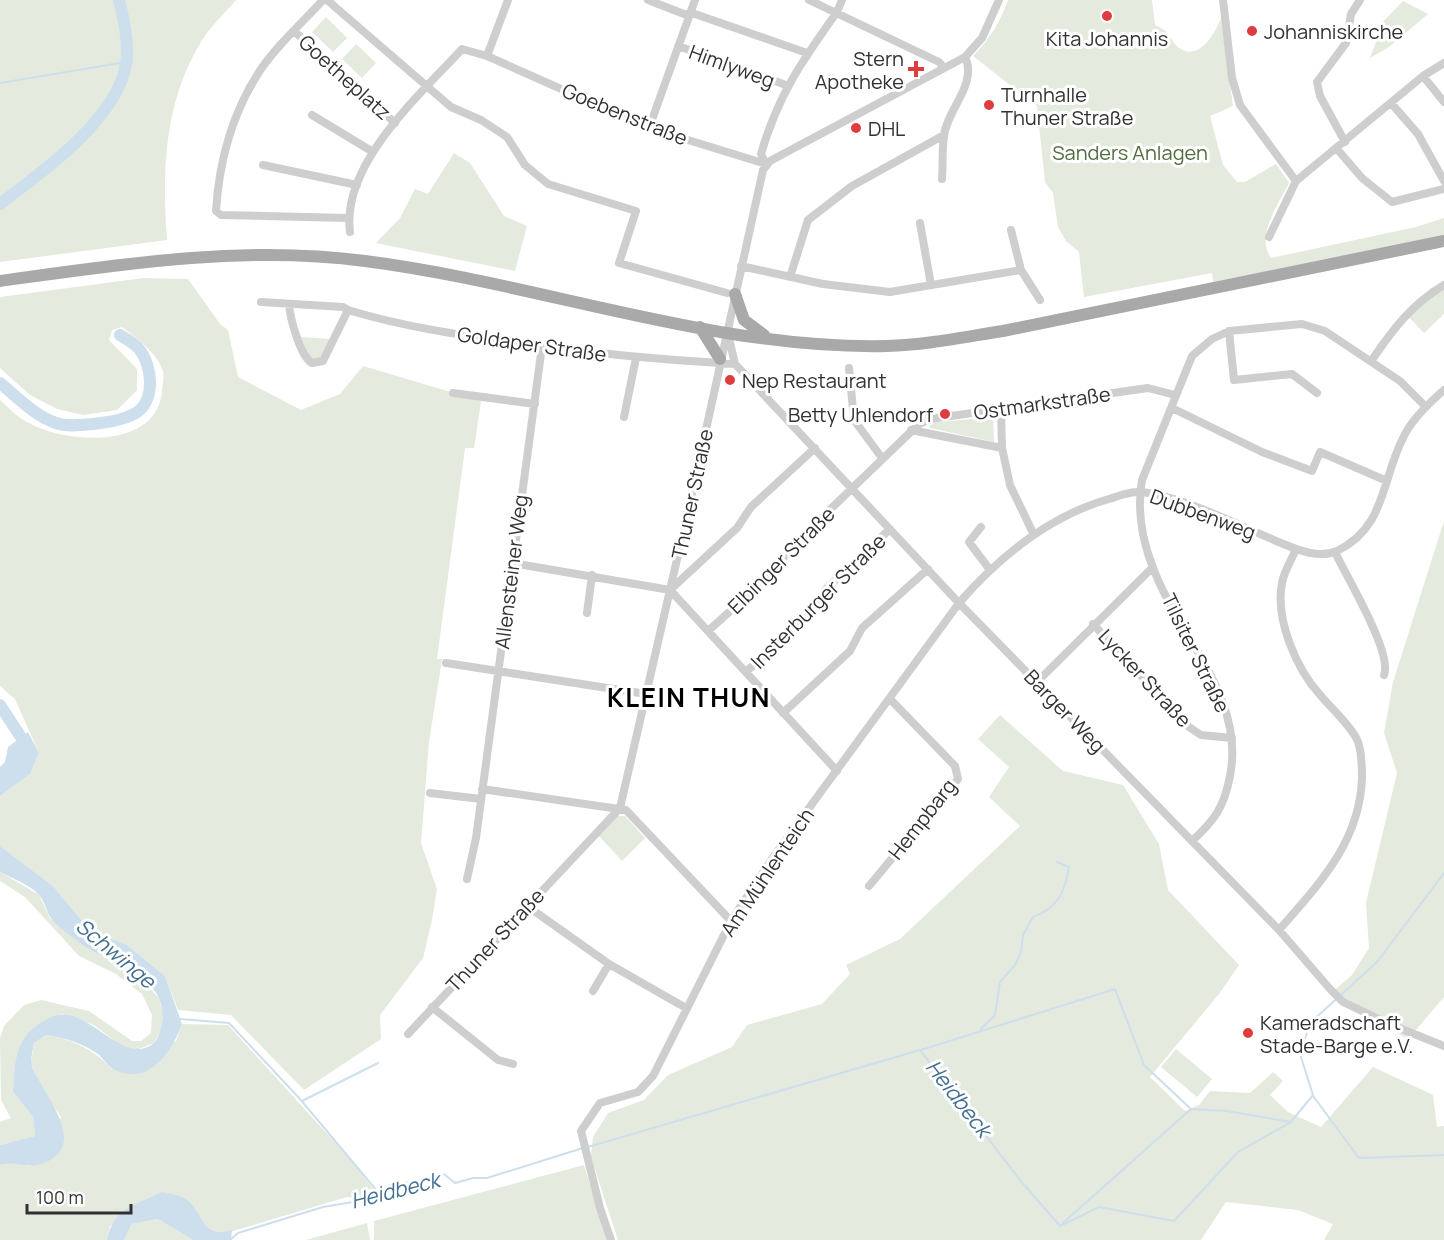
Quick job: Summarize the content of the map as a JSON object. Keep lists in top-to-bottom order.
{
  "streets": {
    "street": [
      "Himlyweg",
      "Goetheplatz",
      "Goebenstraße",
      "Goldaper Straße",
      "Ostmarkstraße",
      "Thuner Straße",
      "Dubbenweg",
      "Elbinger Straße",
      "Allensteiner Weg",
      "Insterburger Straße",
      "Tilsiter Straße",
      "Lycker Straße",
      "Barger Weg",
      "Hempbarg",
      "Am Mühlenteich"
    ]
  },
  "crossings": [
    ["Himlyweg", "Thuner Straße"],
    ["Goebenstraße", "Thuner Straße"],
    ["Goldaper Straße", "Thuner Straße"],
    ["Goldaper Straße", "Allensteiner Weg"],
    ["Goldaper Straße", "Barger Weg"],
    ["Ostmarkstraße", "Elbinger Straße"],
    ["Ostmarkstraße", "Barger Weg"],
    ["Dubbenweg", "Tilsiter Straße"],
    ["Dubbenweg", "Barger Weg"],
    ["Dubbenweg", "Am Mühlenteich"],
    ["Elbinger Straße", "Barger Weg"],
    ["Insterburger Straße", "Barger Weg"],
    ["Tilsiter Straße", "Lycker Straße"],
    ["Tilsiter Straße", "Barger Weg"],
    ["Barger Weg", "Am Mühlenteich"],
    ["Hempbarg", "Am Mühlenteich"]
  ],
  "districts": ["KLEIN THUN"],
  "water": ["Schwinge", "Heidbeck"],
  "parks": ["Sanders Anlagen"],
  "places": {
    "other": [
      "Kita Johannis",
      "Johanniskirche",
      "Turnhalle Thuner Straße",
      "DHL",
      "Nep Restaurant",
      "Betty Uhlendorf",
      "Kameradschaft Stade-Barge e.V."
    ],
    "health": ["Stern Apotheke"]
  },
  "scale_bar": "100 m"
}
